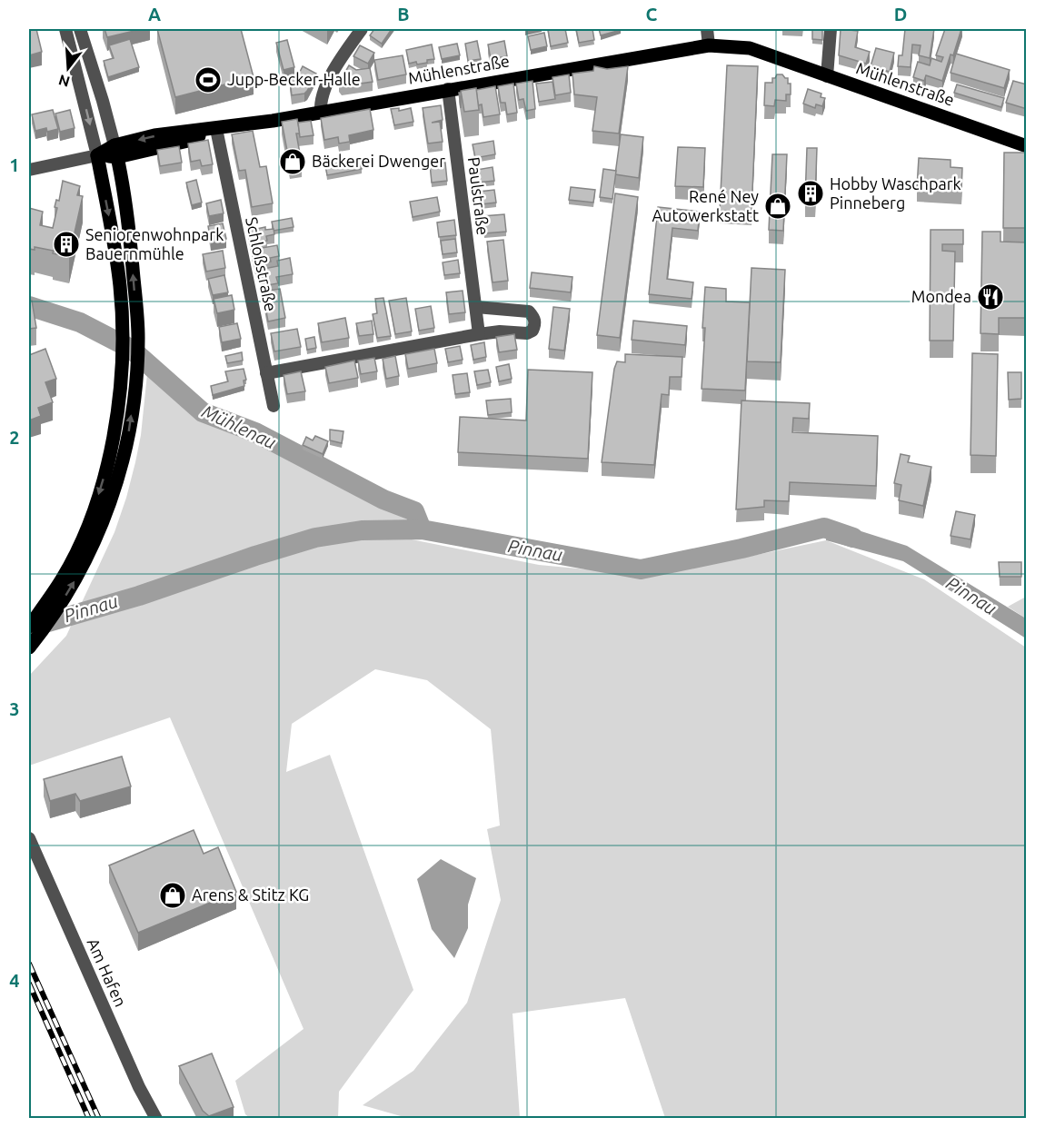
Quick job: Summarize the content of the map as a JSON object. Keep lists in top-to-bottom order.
{
  "streets": {
    "main road": ["Mühlenstraße"],
    "street": ["Paulstraße", "Schloßstraße", "Am Hafen"]
  },
  "crossings": [
    ["Mühlenstraße", "Paulstraße"],
    ["Mühlenstraße", "Schloßstraße"]
  ],
  "water": ["Mühlenau", "Pinnau"],
  "places": {
    "sports": ["Jupp-Becker-Halle"],
    "shop": ["Bäckerei Dwenger", "René Ney Autowerkstatt", "Arens & Stitz KG"],
    "building": ["Hobby Waschpark Pinneberg", "Seniorenwohnpark Bauernmühle"],
    "restaurant": ["Mondea"]
  },
  "north": "bottom",
  "grid": {
    "columns": [
      "A",
      "B",
      "C",
      "D"
    ],
    "rows": [
      "1",
      "2",
      "3",
      "4"
    ]
  }
}
